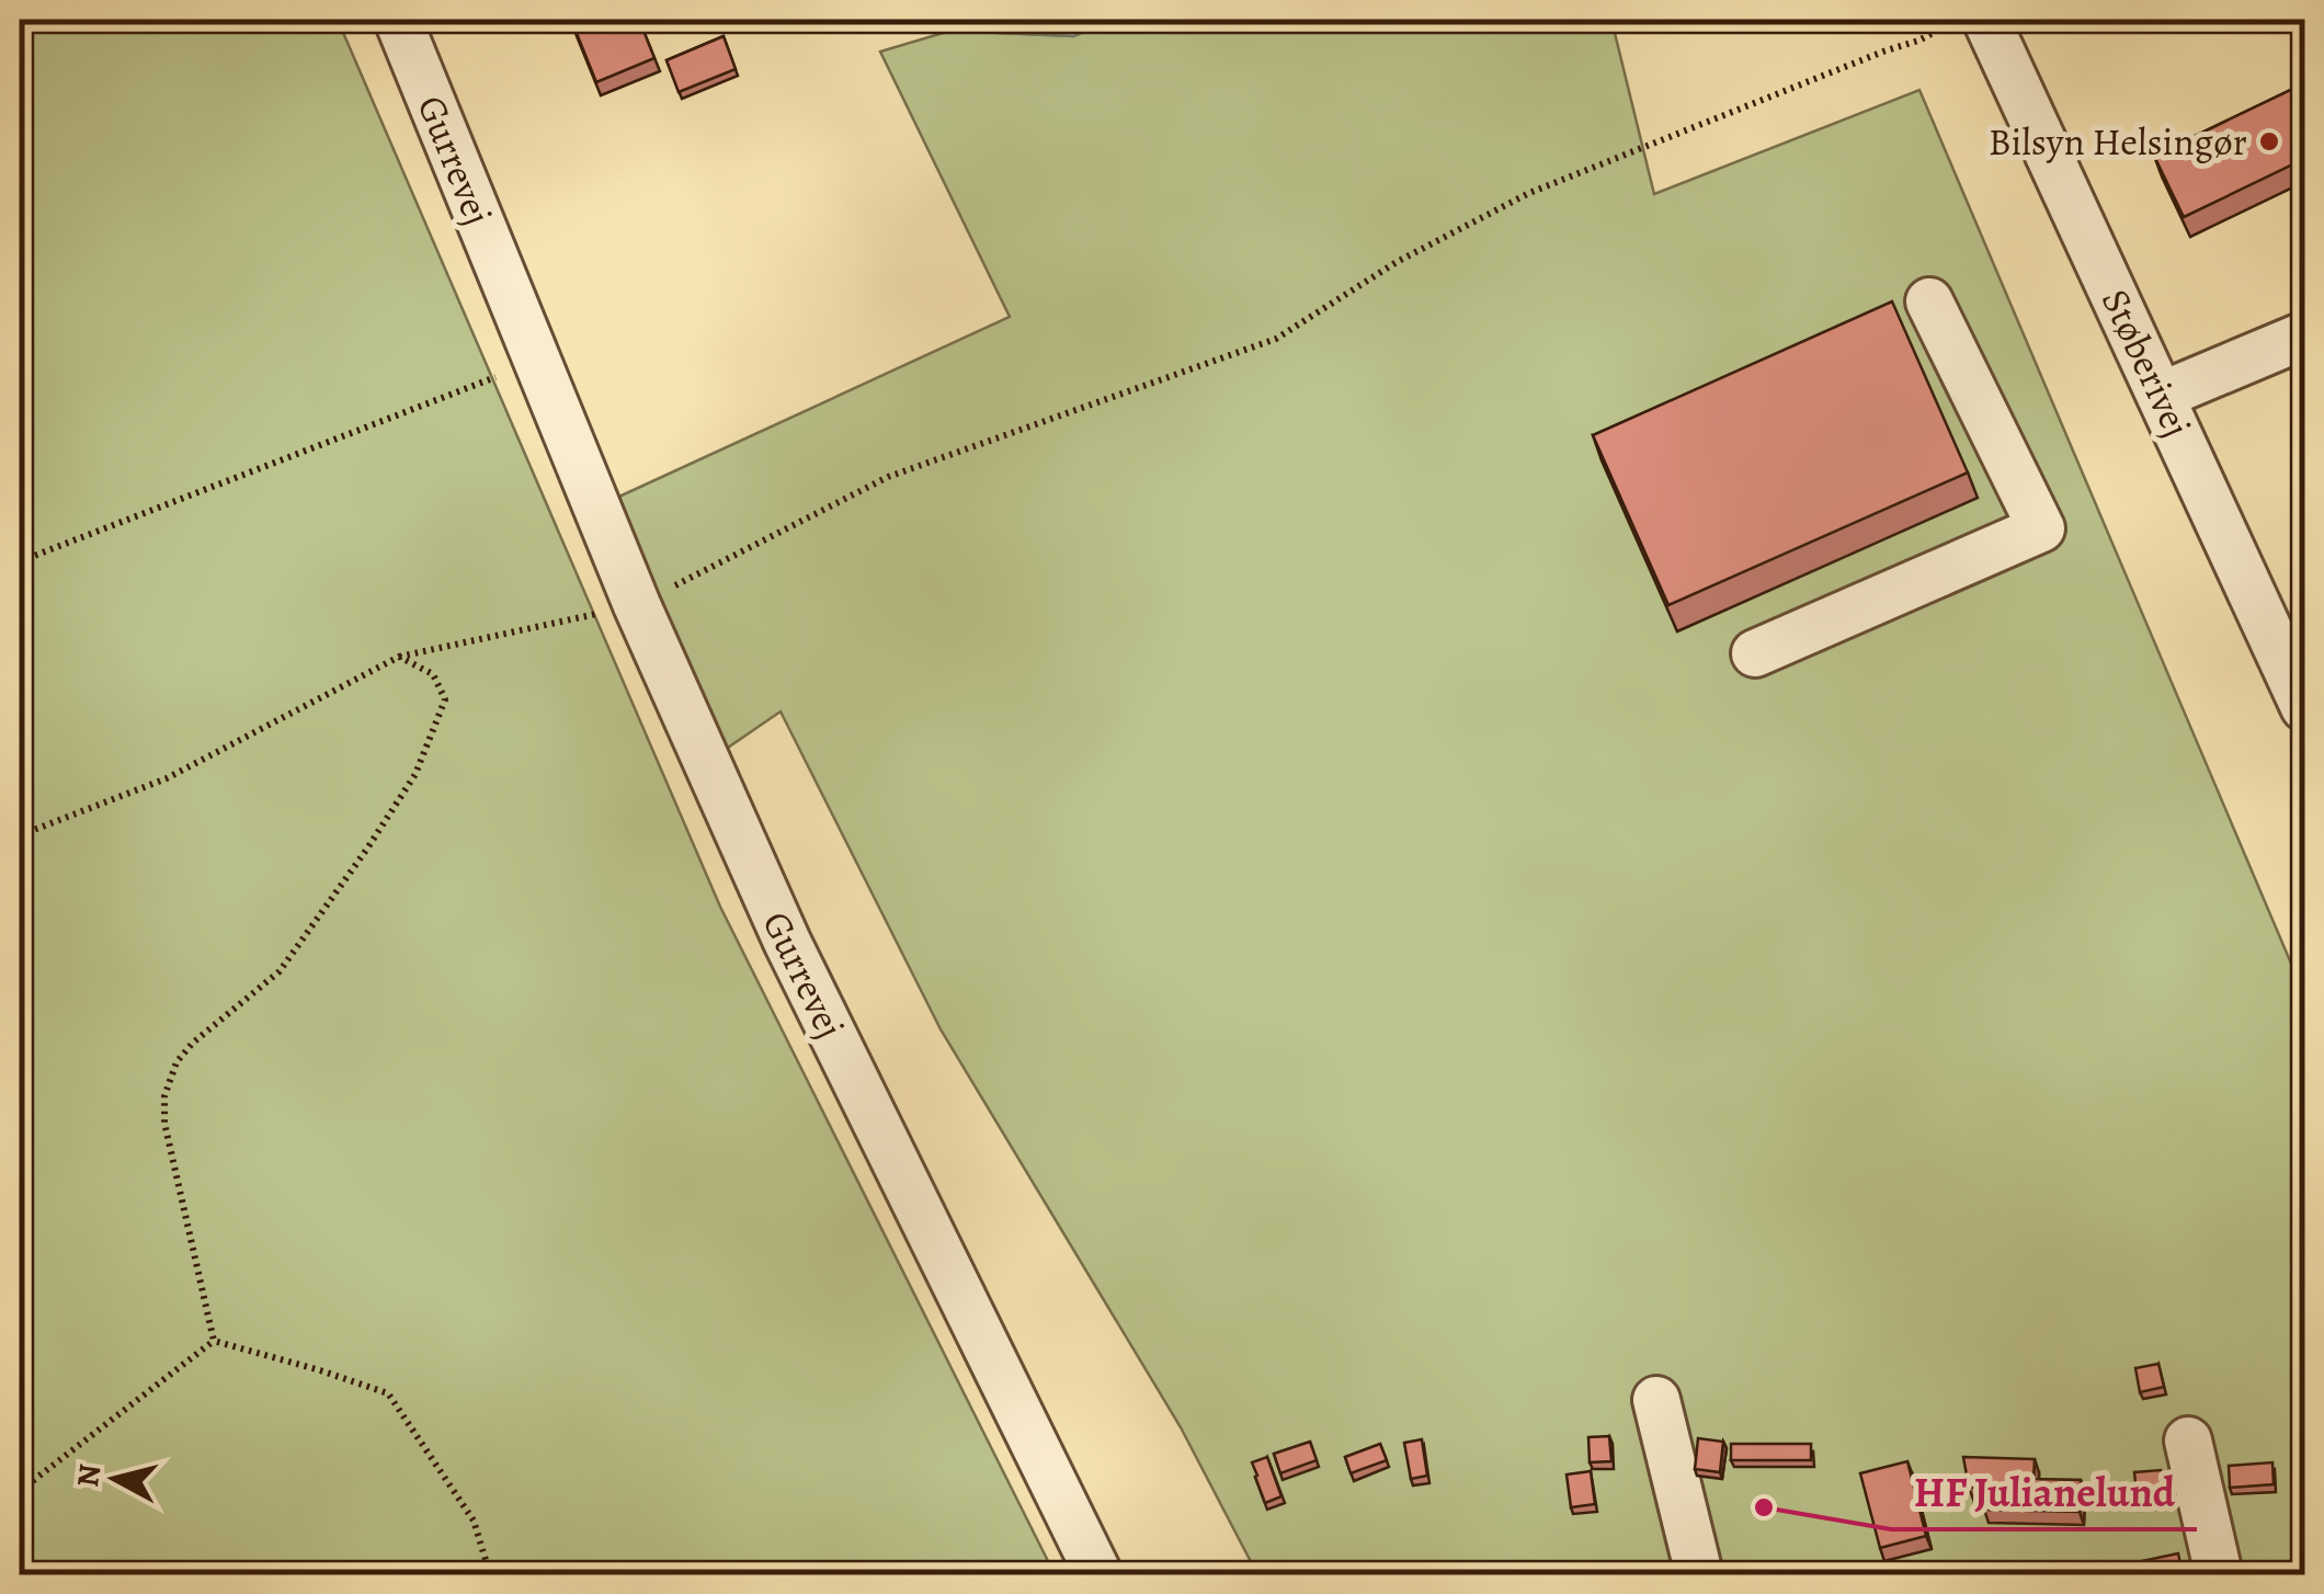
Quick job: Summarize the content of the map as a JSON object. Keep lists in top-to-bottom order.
{
  "streets": {
    "street": ["Gurrevej", "Støberivej"]
  },
  "places": ["Bilsyn Helsingør", "HF Julianelund"],
  "north": "left"
}
